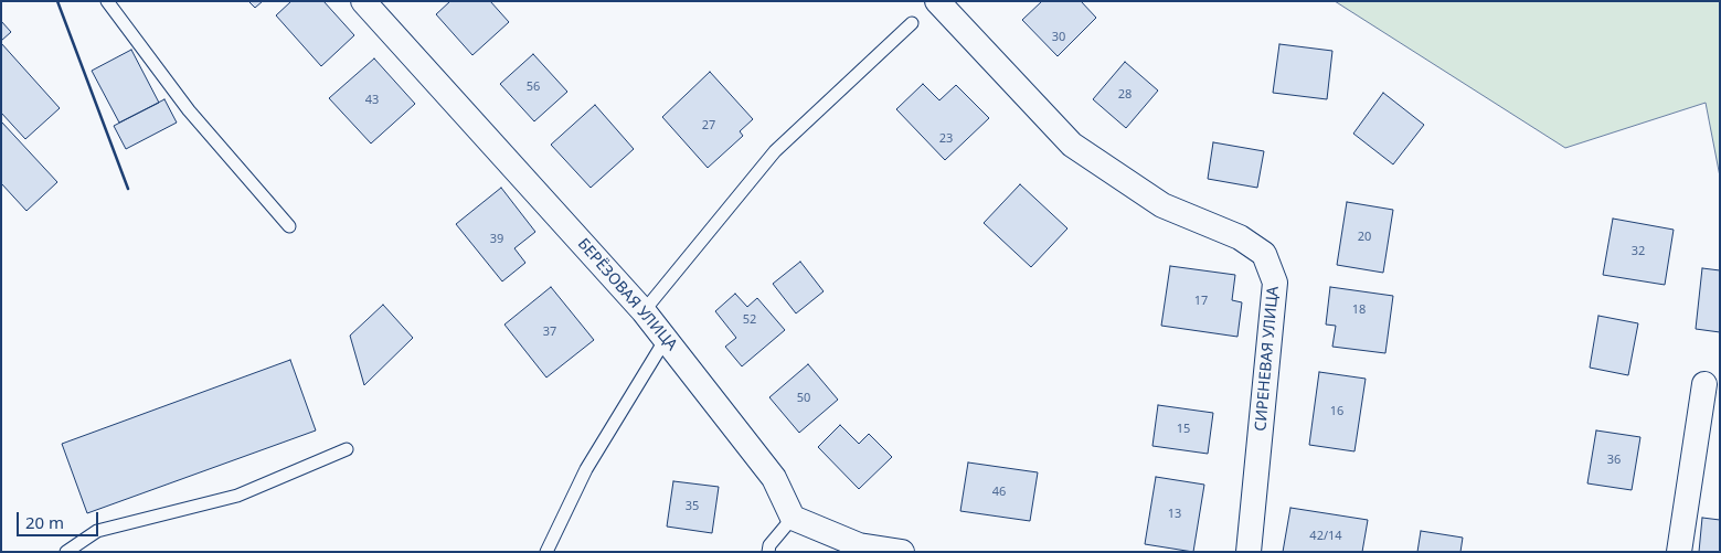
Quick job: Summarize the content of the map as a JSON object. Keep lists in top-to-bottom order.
{
  "streets": {
    "street": ["БЕРЁЗОВАЯ УЛИЦА", "СИРЕНЕВАЯ УЛИЦА"]
  },
  "house_numbers": [
    "30",
    "56",
    "28",
    "43",
    "27",
    "23",
    "20",
    "39",
    "32",
    "17",
    "18",
    "52",
    "37",
    "50",
    "16",
    "15",
    "36",
    "46",
    "35",
    "13",
    "42/14"
  ],
  "scale_bar": "20 m"
}
